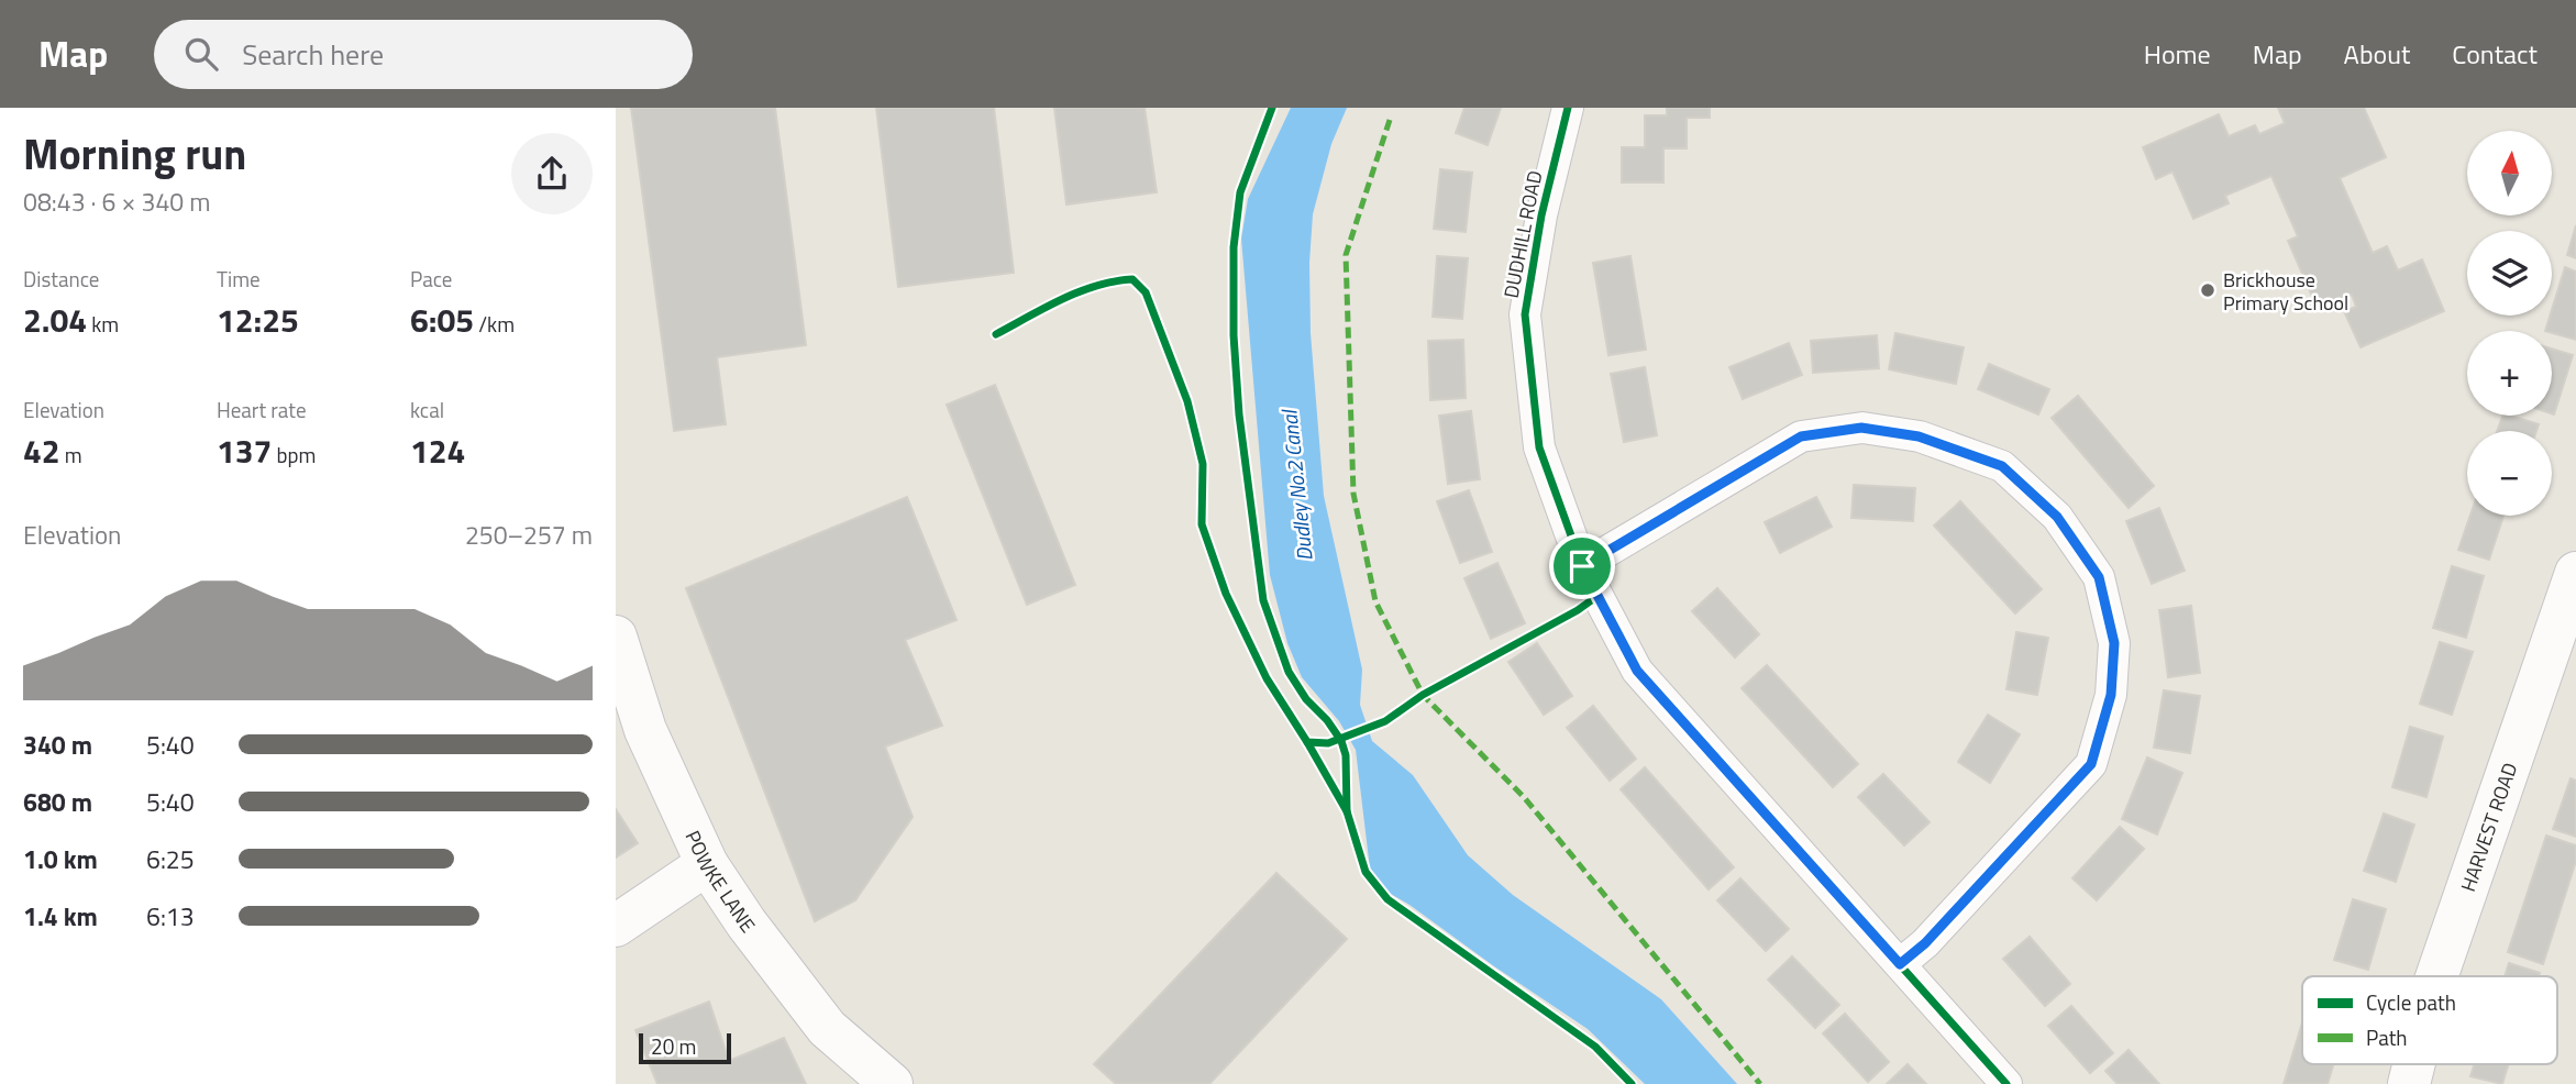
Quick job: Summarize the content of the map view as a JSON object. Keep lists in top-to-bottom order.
{
  "streets": {
    "street": ["DUDHILL ROAD", "HARVEST ROAD", "POWKE LANE"]
  },
  "water": ["Dudley No.2 Canal"],
  "places": ["Brickhouse Primary School"],
  "legend": ["Cycle path", "Path"],
  "scale_bar": "20 m",
  "north": "top",
  "page": {
    "header": "Map",
    "search": "Search here",
    "nav": [
      "Home",
      "Map",
      "About",
      "Contact"
    ],
    "heading": ["Morning run", "08:43 · 6 × 340 m"],
    "map_buttons": ["+", "−"],
    "stats": [
      ["Distance", "2.04 km"],
      ["Time", "12:25"],
      ["Pace", "6:05 /km"],
      ["Elevation", "42 m"],
      ["Heart rate", "137 bpm"],
      ["kcal", "124"]
    ],
    "chart": ["Elevation", "250–257 m"],
    "list": [
      {
        "name": "340 m",
        "note": "5:40"
      },
      {
        "name": "680 m",
        "note": "5:40"
      },
      {
        "name": "1.0 km",
        "note": "6:25"
      },
      {
        "name": "1.4 km",
        "note": "6:13"
      }
    ],
    "scale": "20 m"
  }
}
